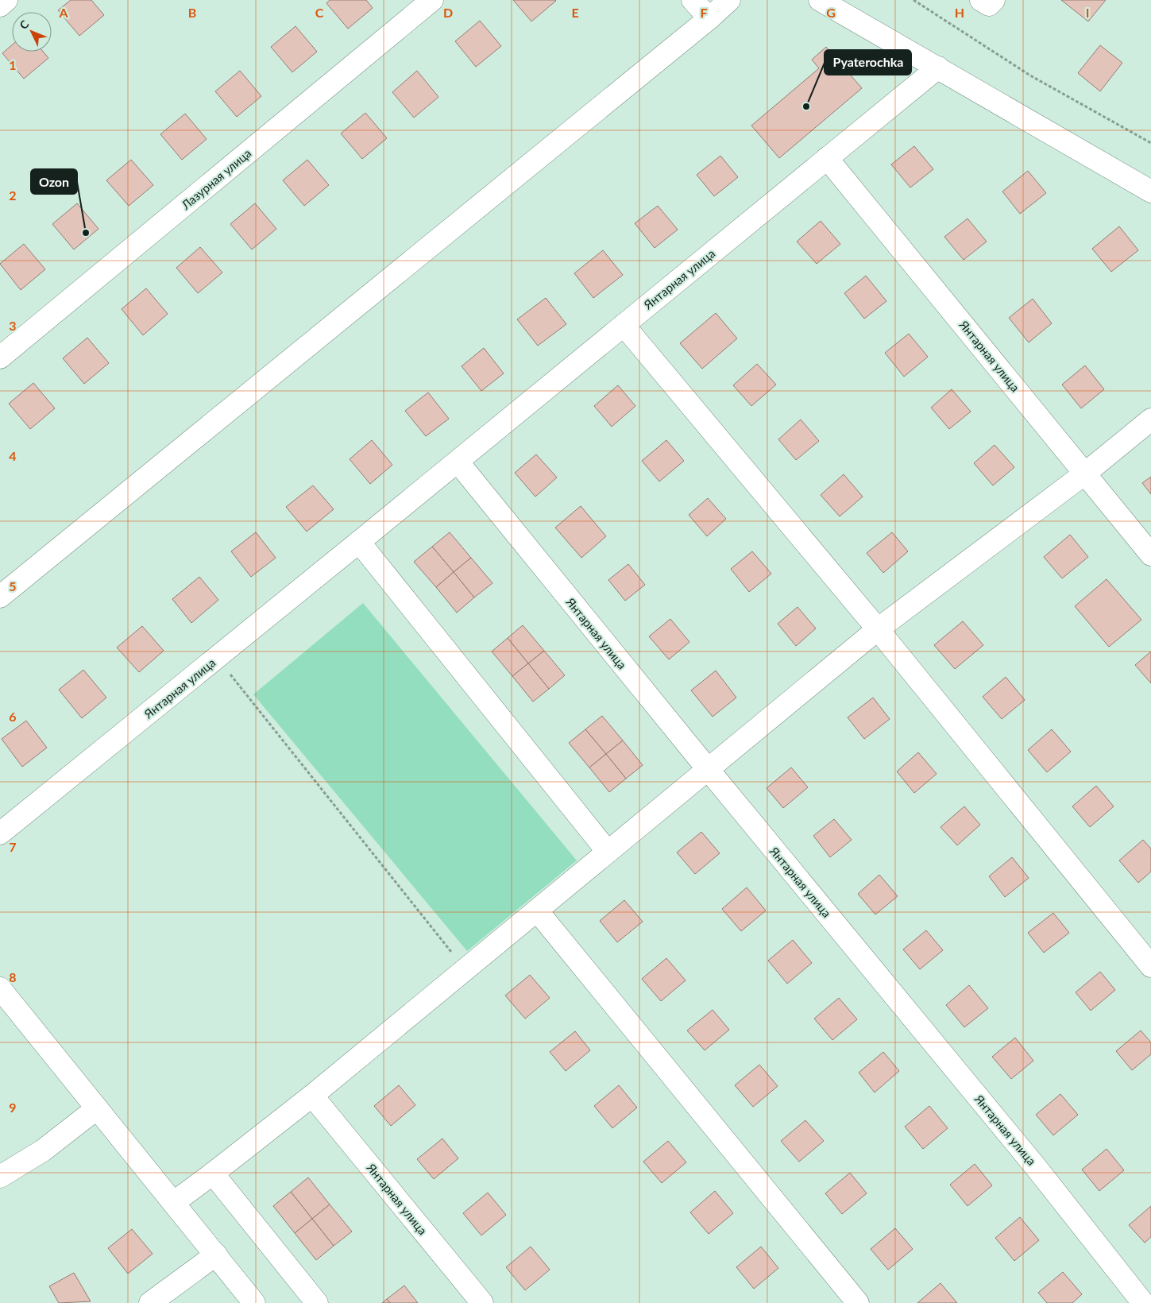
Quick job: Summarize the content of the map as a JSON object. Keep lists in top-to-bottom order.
{
  "streets": {
    "street": ["Лазурная улица", "Янтарная улица"]
  },
  "places": ["Pyaterochka", "Ozon"],
  "north": "top left",
  "grid": {
    "columns": [
      "A",
      "B",
      "C",
      "D",
      "E",
      "F",
      "G",
      "H",
      "I"
    ],
    "rows": [
      "1",
      "2",
      "3",
      "4",
      "5",
      "6",
      "7",
      "8",
      "9"
    ]
  }
}
